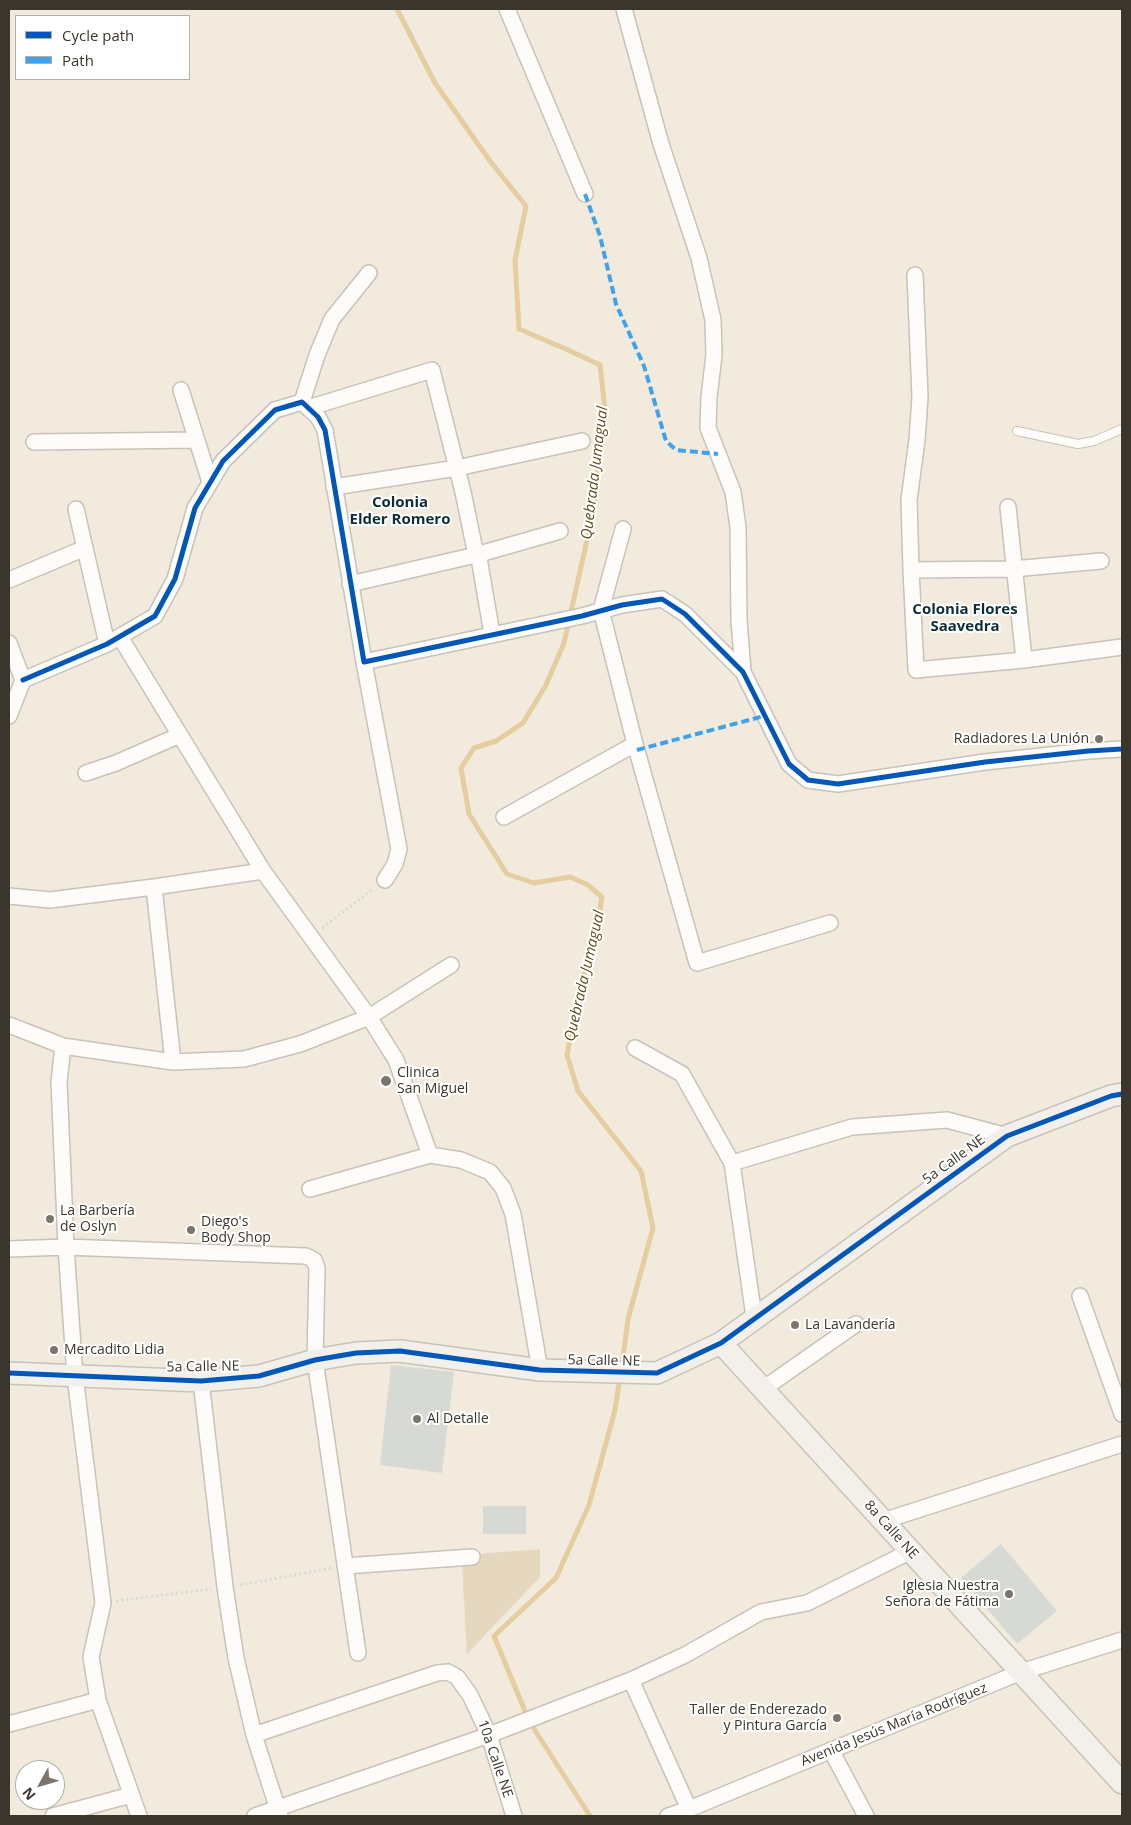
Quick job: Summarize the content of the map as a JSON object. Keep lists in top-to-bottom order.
{
  "streets": {
    "street": [
      "5a Calle NE",
      "8a Calle NE",
      "Avenida Jesús María Rodríguez",
      "10a Calle NE"
    ]
  },
  "crossings": [
    ["5a Calle NE", "8a Calle NE"],
    ["8a Calle NE", "Avenida Jesús María Rodríguez"]
  ],
  "districts": ["Colonia Elder Romero", "Colonia Flores Saavedra"],
  "water": ["Quebrada Jumagual"],
  "places": [
    "Radiadores La Unión",
    "Clinica San Miguel",
    "La Barbería de Oslyn",
    "Diego's Body Shop",
    "La Lavandería",
    "Mercadito Lidia",
    "Al Detalle",
    "Iglesia Nuestra Señora de Fátima",
    "Taller de Enderezado y Pintura García"
  ],
  "legend": ["Cycle path", "Path"],
  "north": "bottom left"
}
